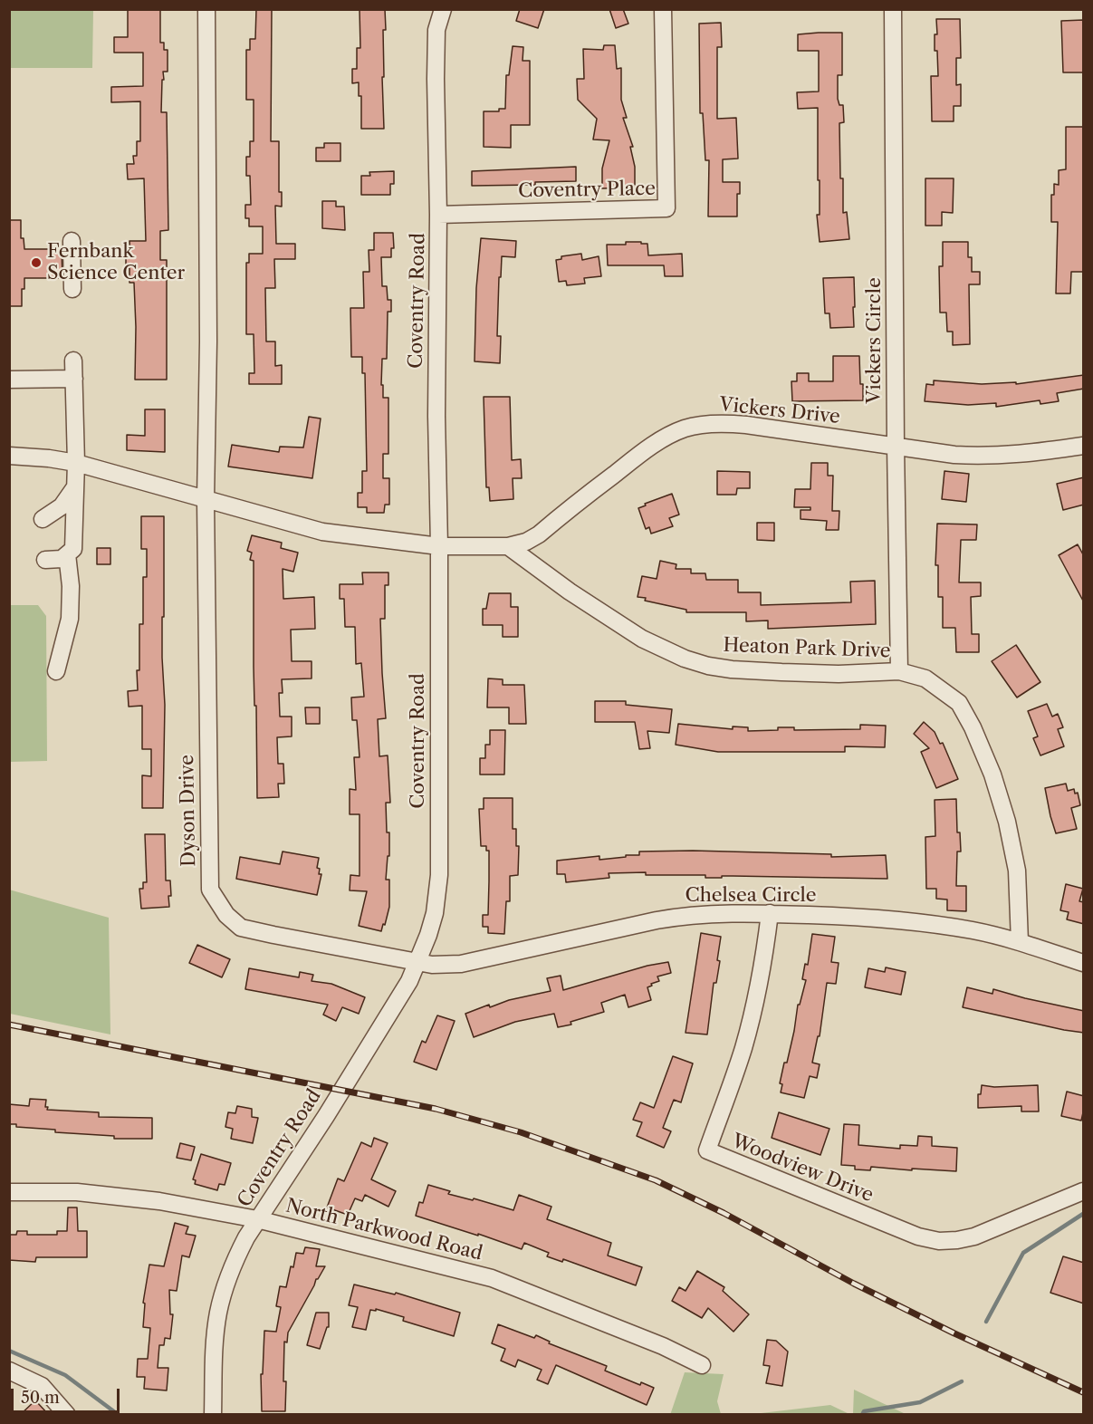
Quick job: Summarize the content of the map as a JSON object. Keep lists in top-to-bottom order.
{
  "streets": {
    "street": [
      "Coventry Place",
      "Coventry Road",
      "Vickers Circle",
      "Vickers Drive",
      "Heaton Park Drive",
      "Dyson Drive",
      "Chelsea Circle",
      "Woodview Drive",
      "North Parkwood Road"
    ]
  },
  "crossings": [
    ["Coventry Place", "Coventry Road"],
    ["Coventry Road", "Dyson Drive"],
    ["Coventry Road", "Chelsea Circle"],
    ["Coventry Road", "North Parkwood Road"],
    ["Vickers Circle", "Vickers Drive"],
    ["Vickers Circle", "Heaton Park Drive"],
    ["Vickers Drive", "Heaton Park Drive"],
    ["Heaton Park Drive", "Chelsea Circle"],
    ["Dyson Drive", "Chelsea Circle"],
    ["Chelsea Circle", "Woodview Drive"]
  ],
  "places": ["Fernbank Science Center"],
  "scale_bar": "50 m"
}
